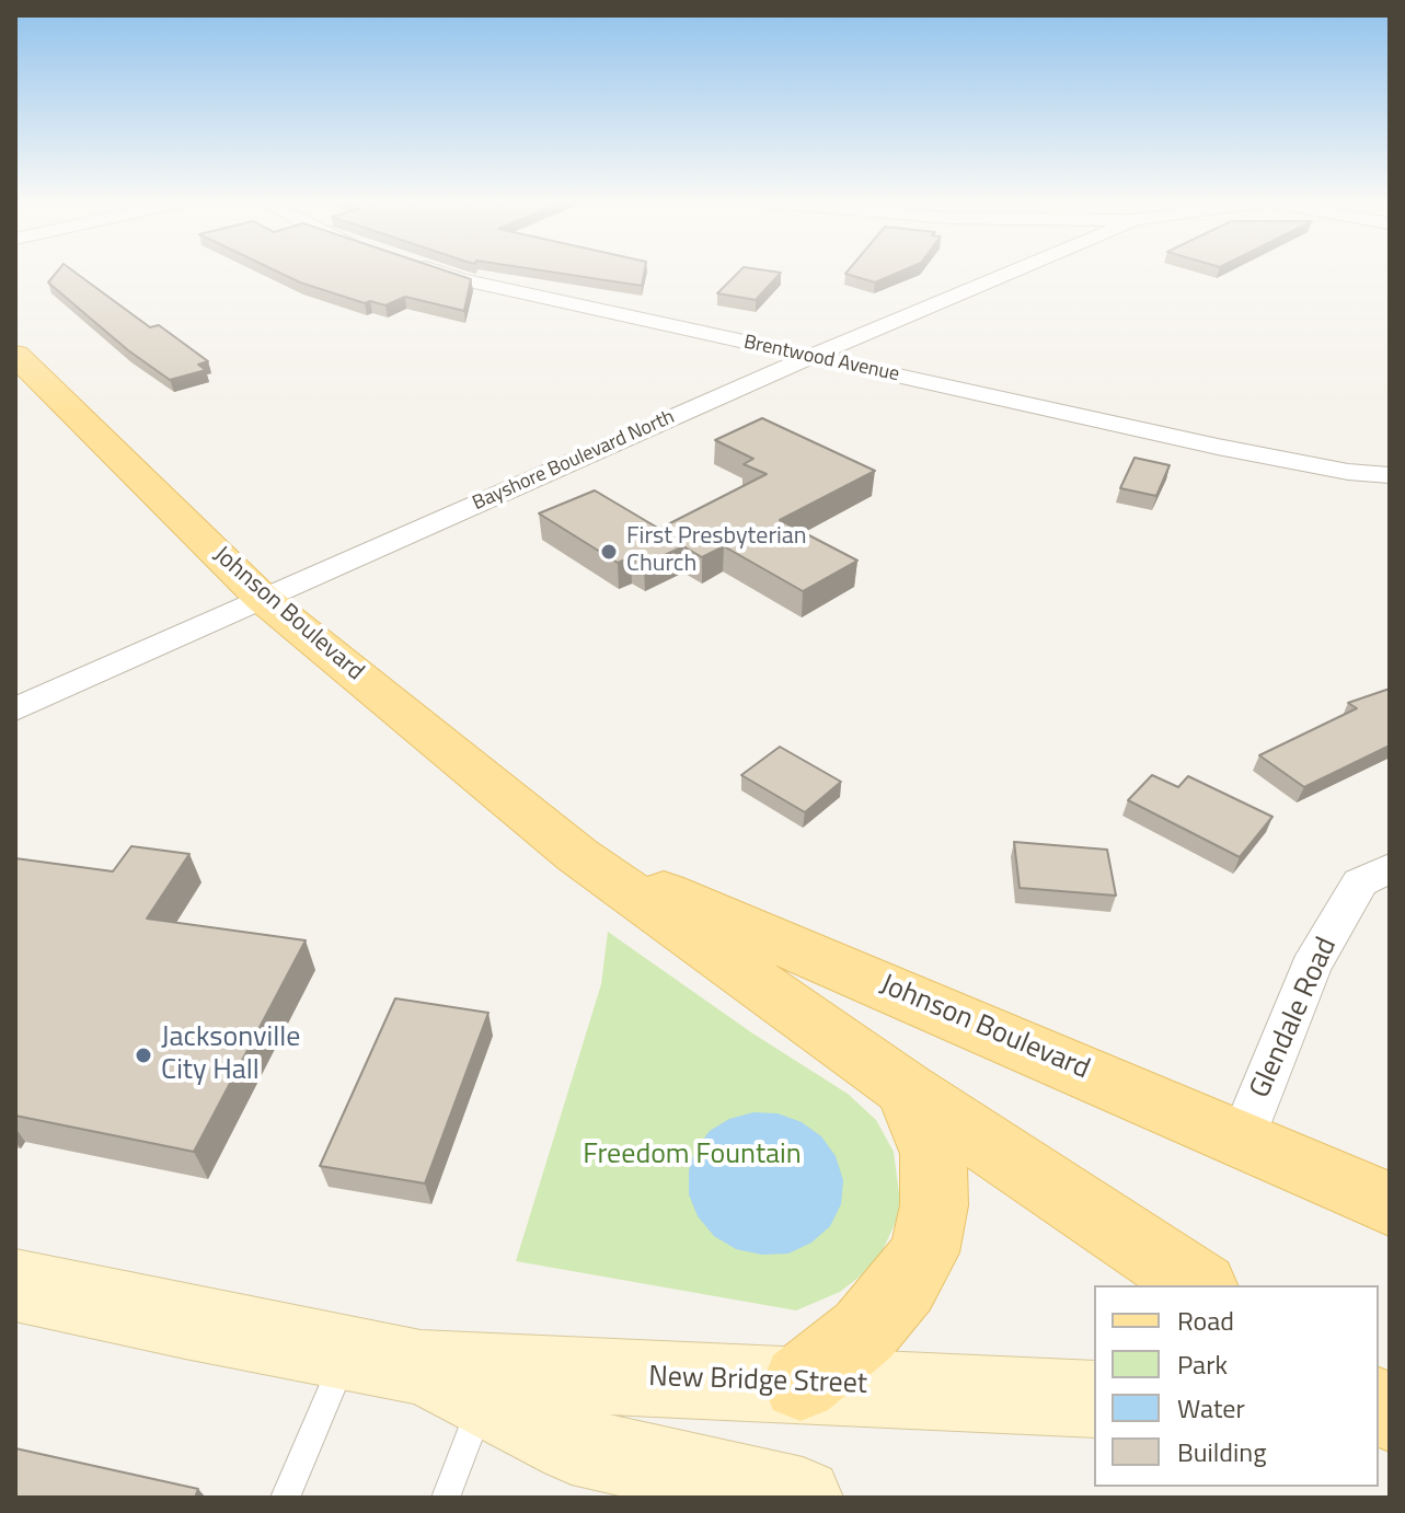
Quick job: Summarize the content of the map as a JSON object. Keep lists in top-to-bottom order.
{
  "streets": {
    "main road": ["Johnson Boulevard", "New Bridge Street"],
    "street": ["Brentwood Avenue", "Bayshore Boulevard North", "Glendale Road"]
  },
  "crossings": [
    ["Brentwood Avenue", "Bayshore Boulevard North"],
    ["Bayshore Boulevard North", "Johnson Boulevard"],
    ["Johnson Boulevard", "Glendale Road"]
  ],
  "parks": ["Freedom Fountain"],
  "places": ["First Presbyterian Church", "Jacksonville City Hall"],
  "legend": [
    "Road",
    "Park",
    "Water",
    "Building"
  ]
}
